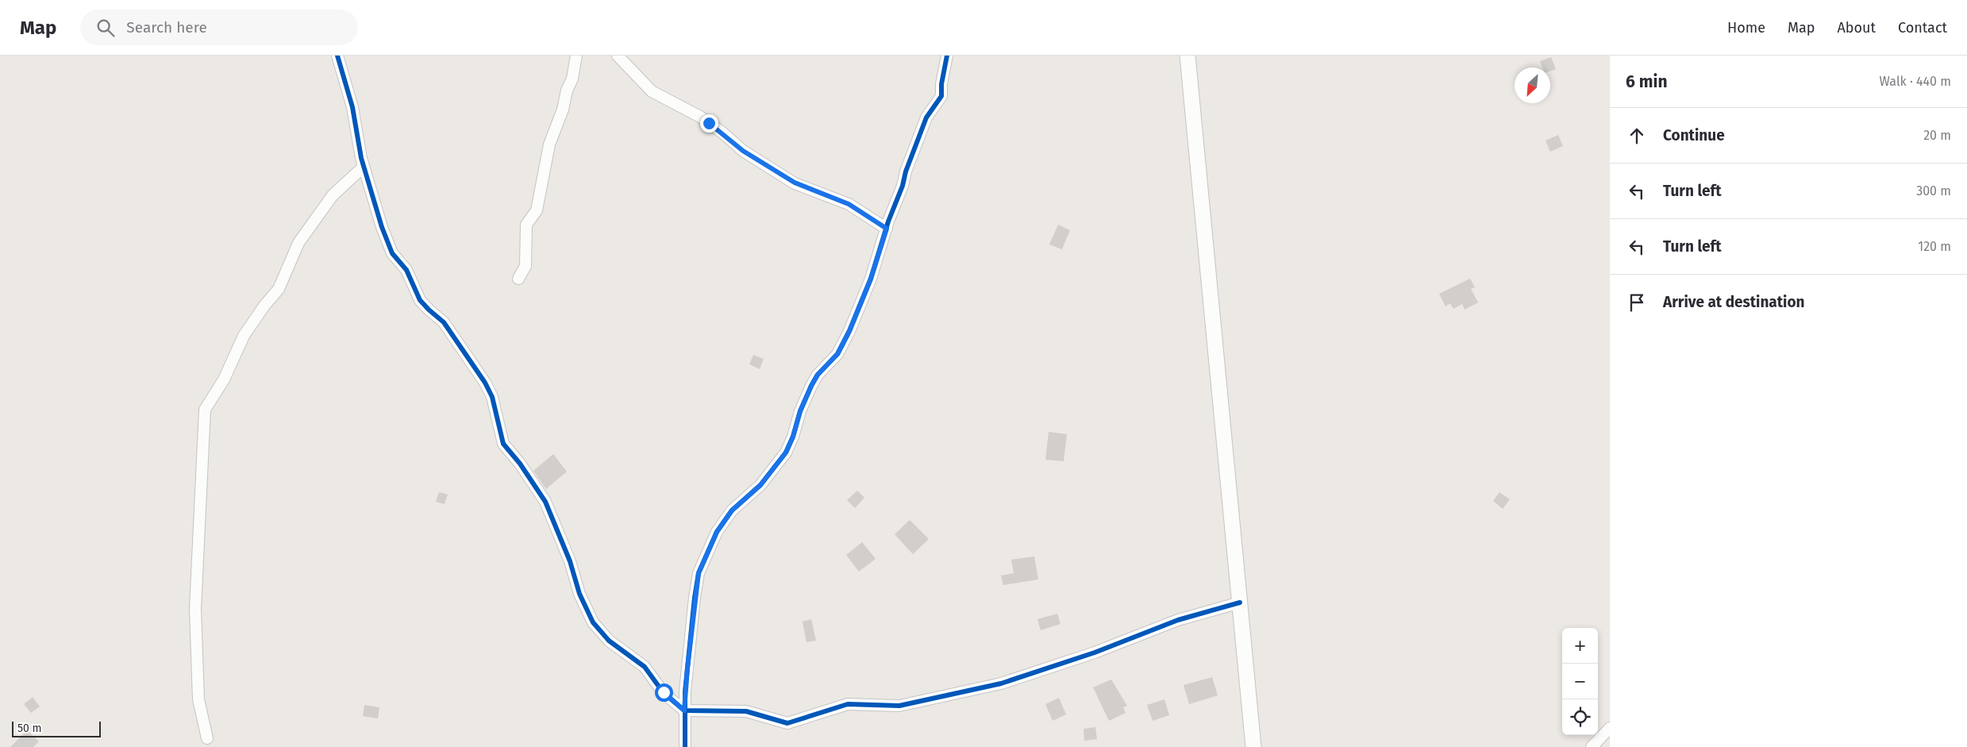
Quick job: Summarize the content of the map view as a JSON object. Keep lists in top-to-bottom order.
{
  "scale_bar": "50 m",
  "north": "bottom left",
  "page": {
    "header": "Map",
    "search": "Search here",
    "nav": [
      "Home",
      "Map",
      "About",
      "Contact"
    ],
    "heading": ["6 min", "Walk · 440 m"],
    "list": [
      ["Continue", "20 m"],
      ["Turn left", "300 m"],
      ["Turn left", "120 m"],
      "Arrive at destination"
    ],
    "map_buttons": ["+", "−"],
    "scale": "50 m"
  }
}
